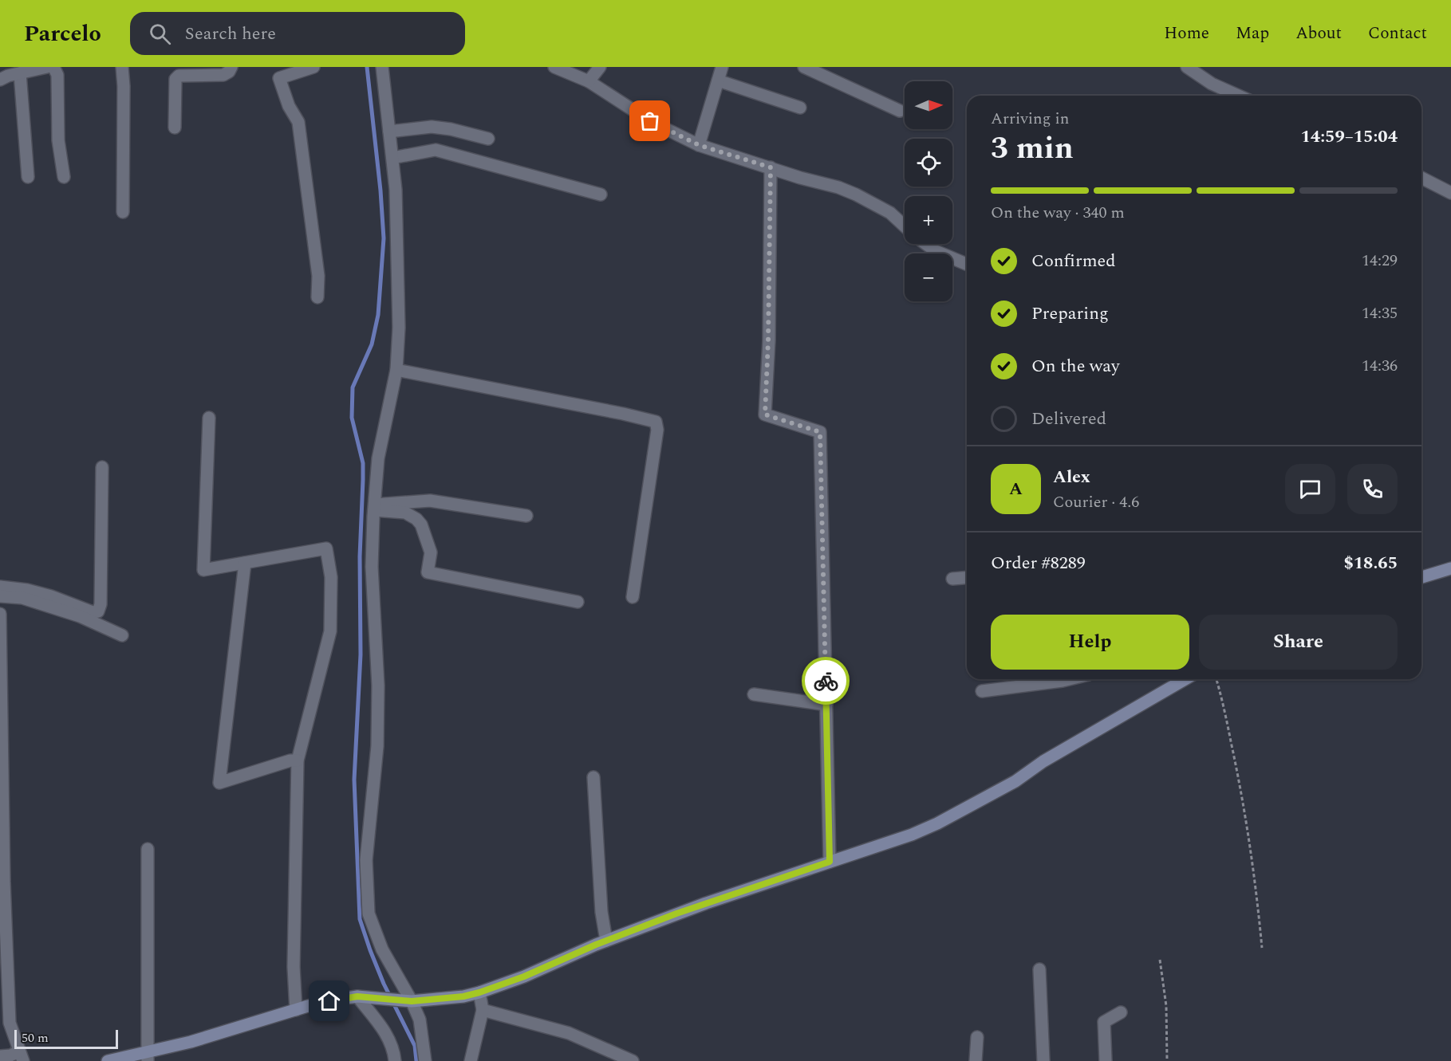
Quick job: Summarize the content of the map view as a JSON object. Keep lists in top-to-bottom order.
{
  "scale_bar": "50 m",
  "north": "right",
  "page": {
    "header": "Parcelo",
    "search": "Search here",
    "nav": [
      "Home",
      "Map",
      "About",
      "Contact"
    ],
    "map_buttons": ["+", "−"],
    "heading": ["3 min", "Arriving in", "14:59–15:04"],
    "panel": [
      "Alex",
      "Courier · 4.6",
      "Order #8289",
      "$18.65"
    ],
    "bar": "On the way · 340 m",
    "list": [
      ["Confirmed", "14:29"],
      ["Preparing", "14:35"],
      ["On the way", "14:36"],
      "Delivered"
    ],
    "round": "A",
    "buttons": ["Help", "Share"],
    "scale": "50 m"
  }
}
